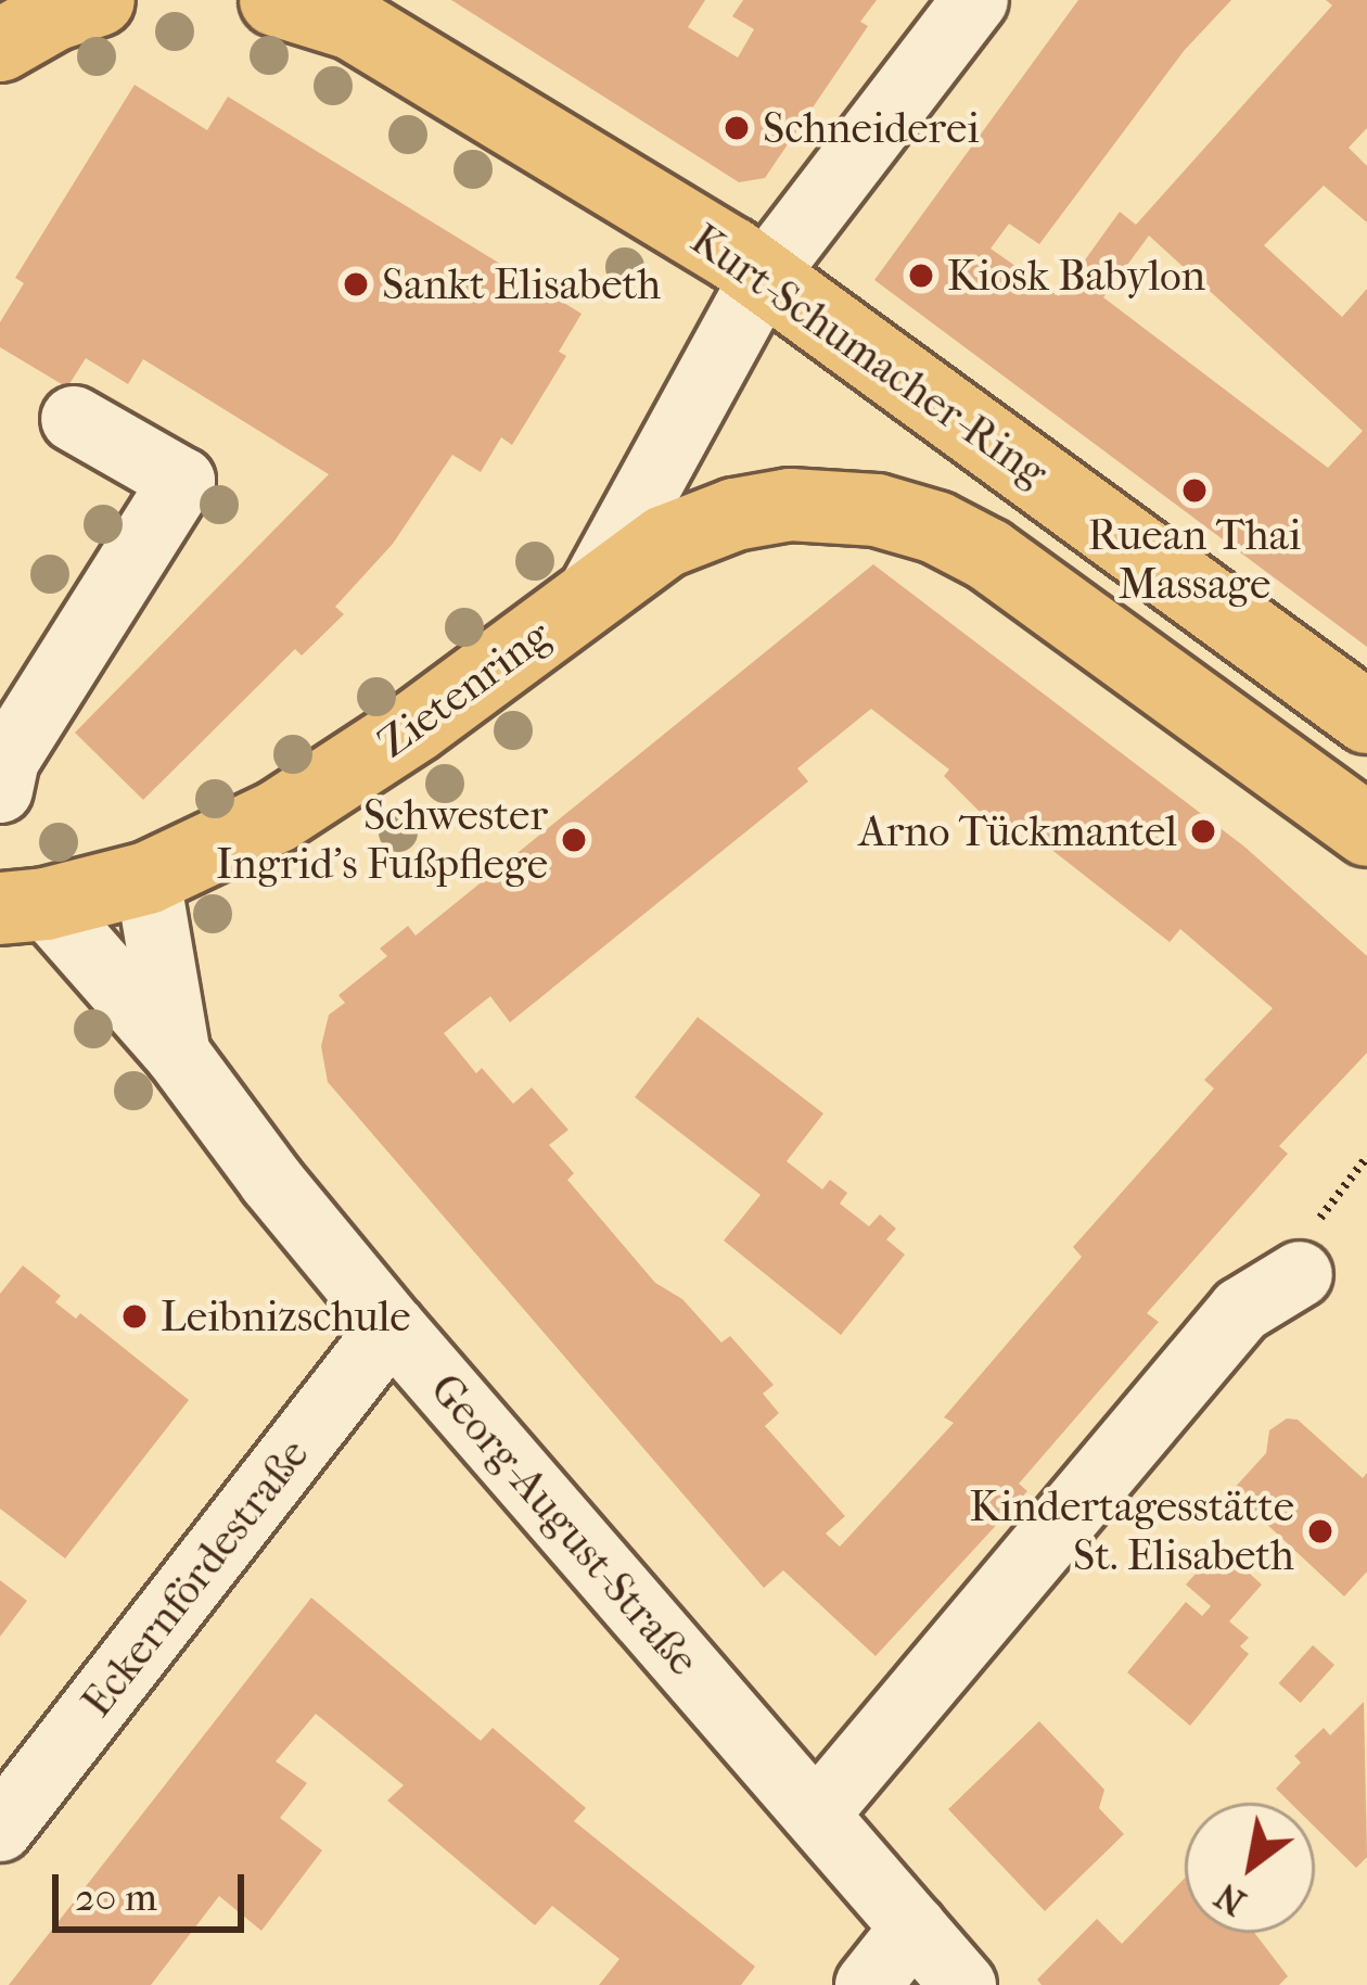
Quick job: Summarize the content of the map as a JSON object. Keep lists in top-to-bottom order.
{
  "streets": {
    "main road": ["Kurt-Schumacher-Ring", "Zietenring"],
    "street": ["Georg-August-Straße", "Eckernfördestraße"]
  },
  "crossings": [
    ["Kurt-Schumacher-Ring", "Zietenring"],
    ["Zietenring", "Georg-August-Straße"],
    ["Georg-August-Straße", "Eckernfördestraße"]
  ],
  "places": [
    "Schneiderei",
    "Kiosk Babylon",
    "Sankt Elisabeth",
    "Ruean Thai Massage",
    "Arno Tückmantel",
    "Schwester Ingrid's Fußpflege",
    "Leibnizschule",
    "Kindertagesstätte St. Elisabeth"
  ],
  "scale_bar": "20 m",
  "north": "bottom left"
}
